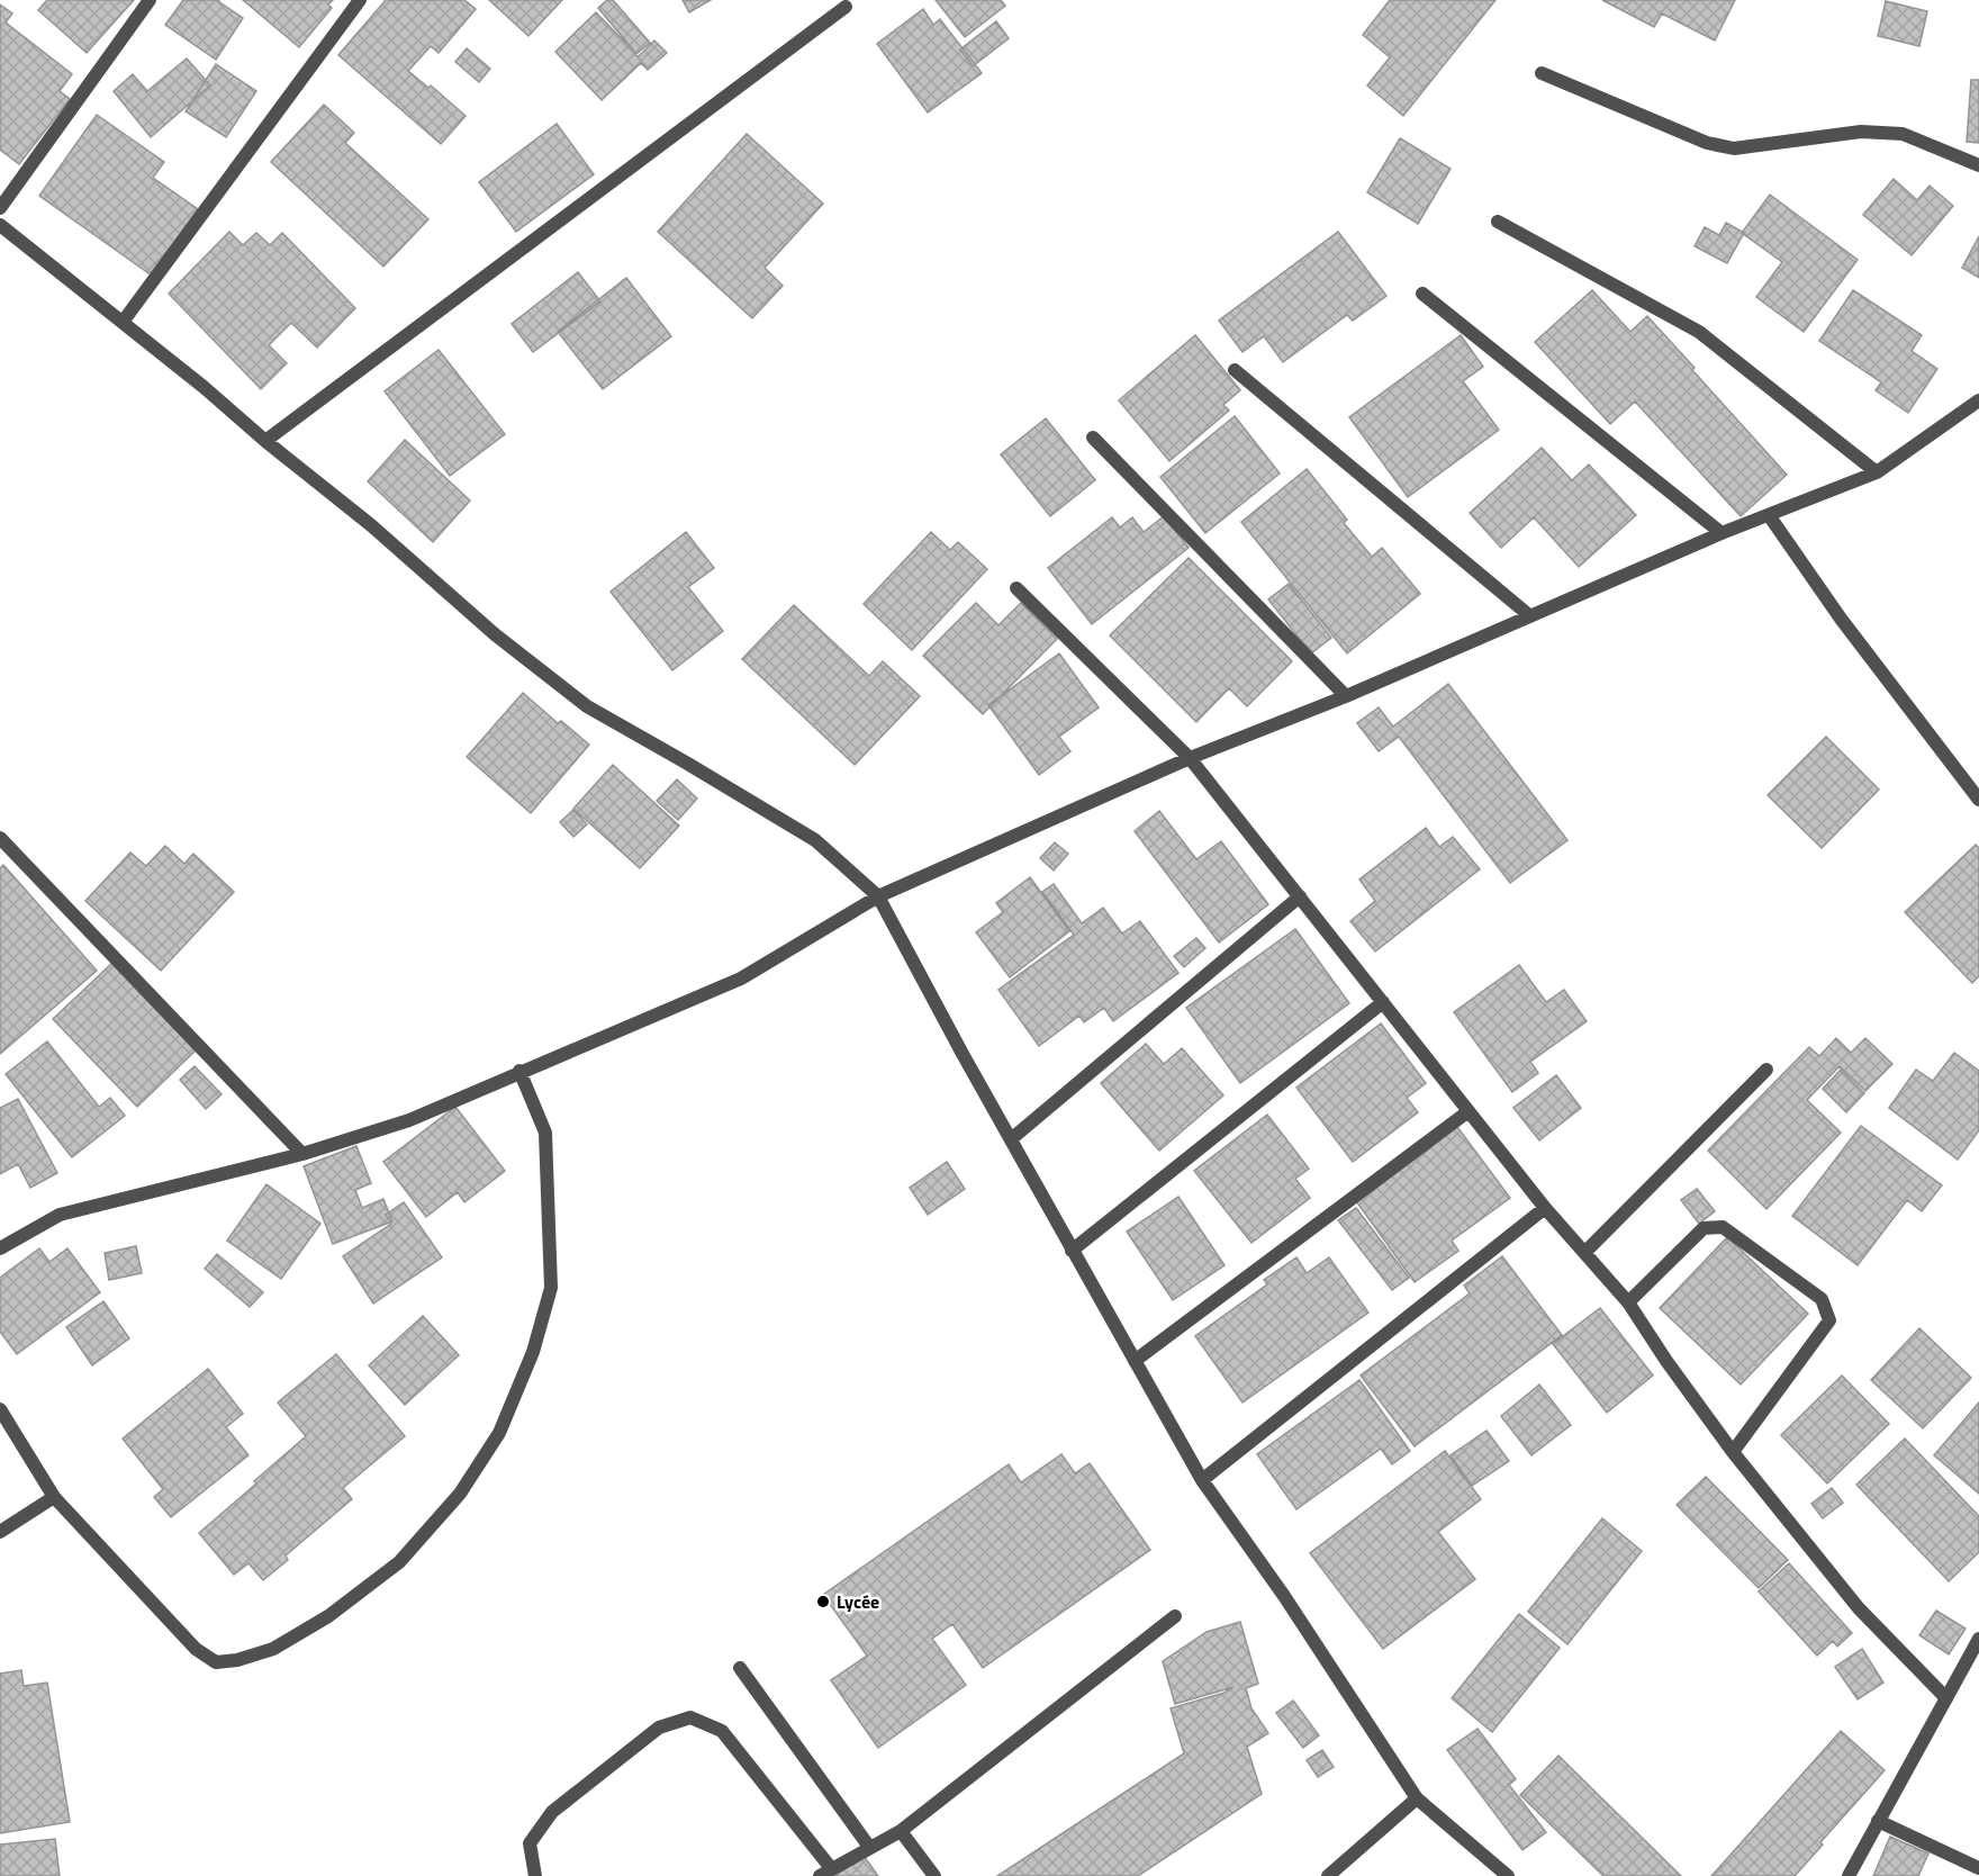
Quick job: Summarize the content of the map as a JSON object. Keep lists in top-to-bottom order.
{
  "places": ["Lycée"]
}
